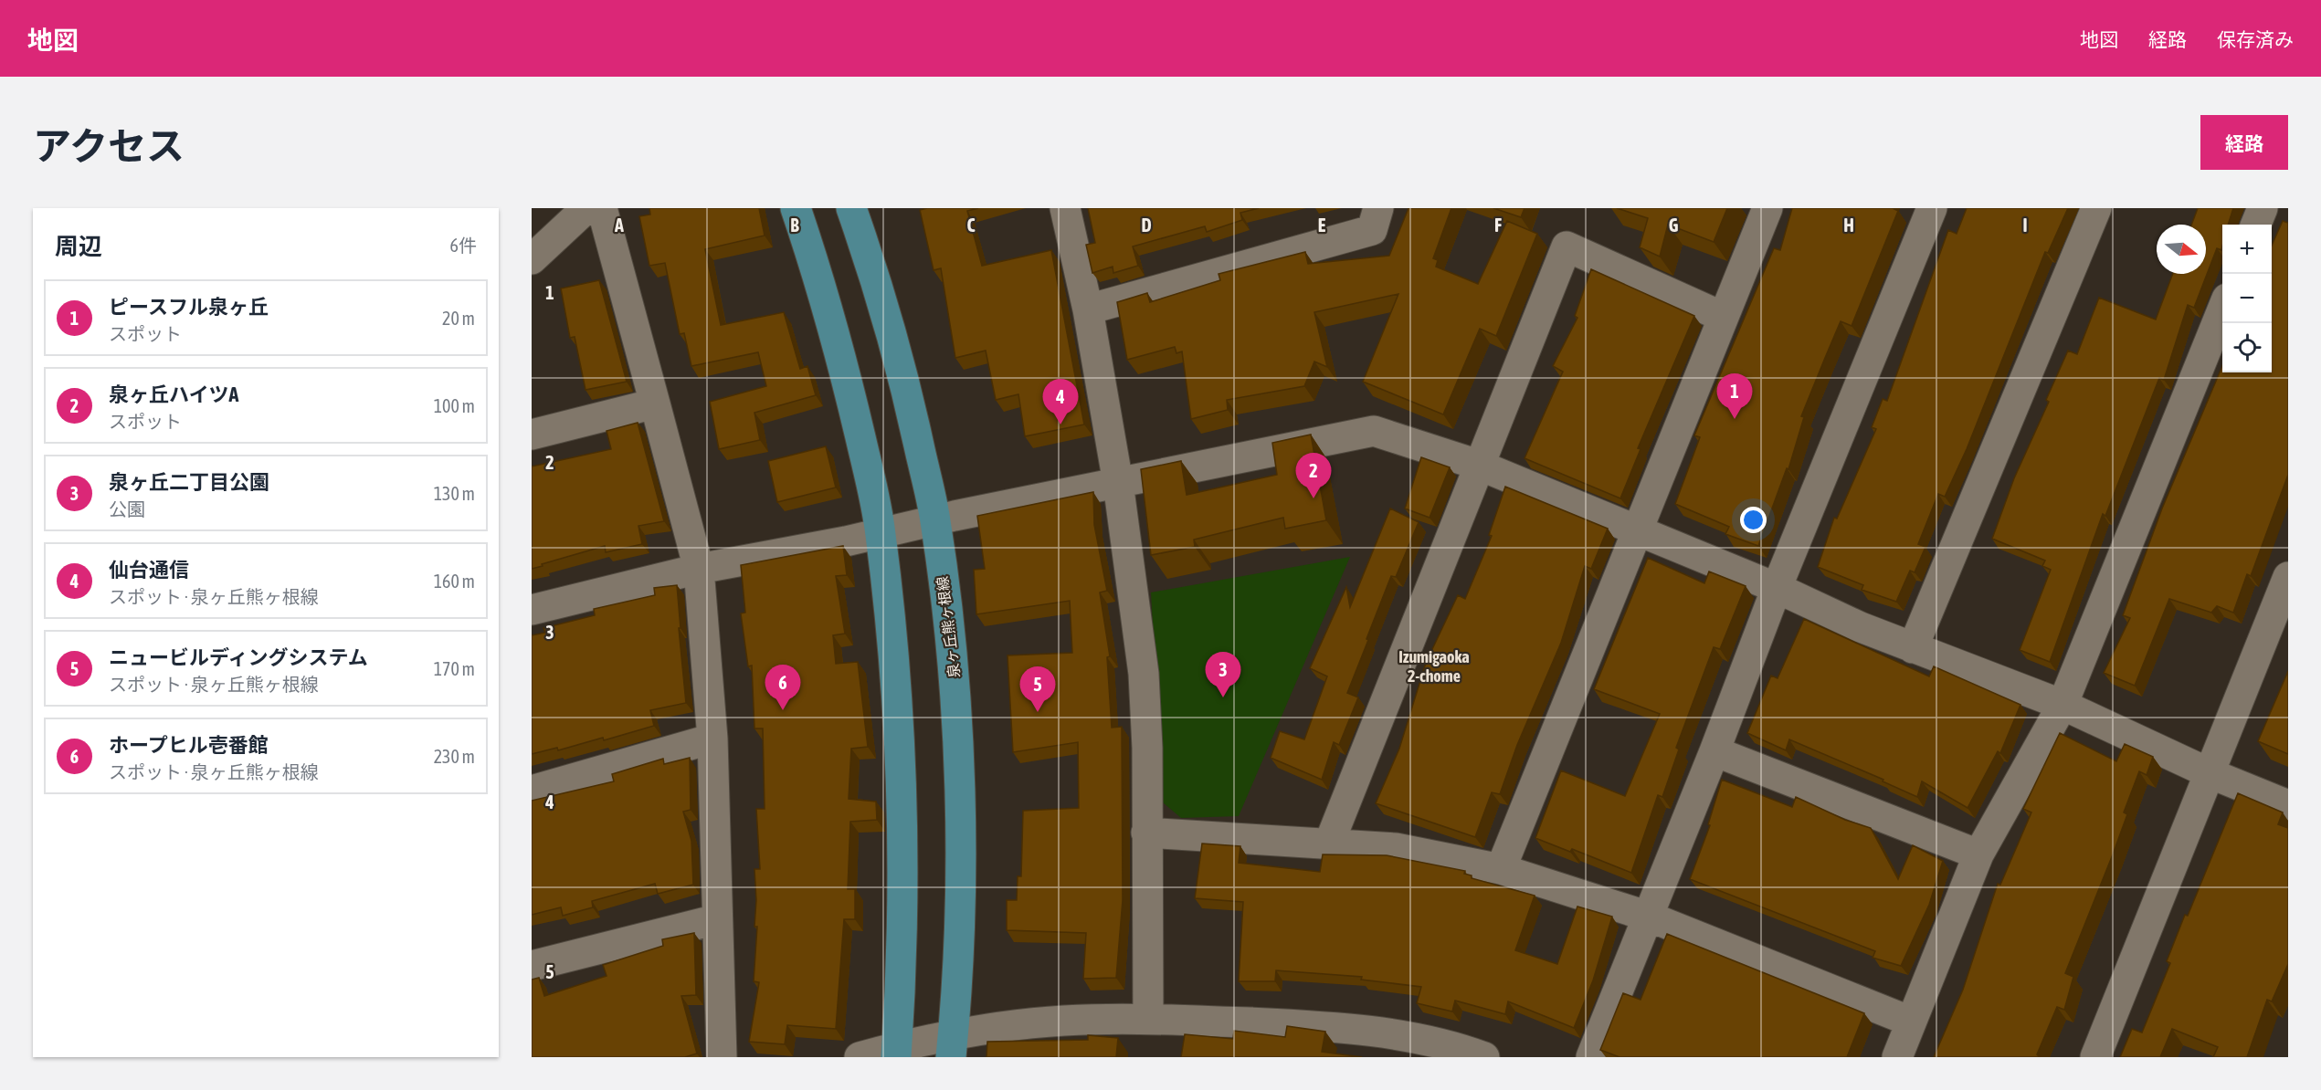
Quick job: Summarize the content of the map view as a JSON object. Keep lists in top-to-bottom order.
{
  "streets": {
    "main road": ["泉ヶ丘熊ヶ根線"]
  },
  "districts": ["Izumigaoka 2-chome"],
  "north": "right",
  "page": {
    "header": "地図",
    "nav": ["地図", "経路", "保存済み"],
    "title": "アクセス",
    "buttons": "経路",
    "heading": ["周辺", "6件"],
    "map_buttons": ["+", "−"],
    "list": [
      {
        "mark": "1",
        "name": "ピースフル泉ヶ丘",
        "note": "スポット",
        "value": "20 m"
      },
      {
        "mark": "2",
        "name": "泉ヶ丘ハイツA",
        "note": "スポット",
        "value": "100 m"
      },
      {
        "mark": "3",
        "name": "泉ヶ丘二丁目公園",
        "note": "公園",
        "value": "130 m"
      },
      {
        "mark": "4",
        "name": "仙台通信",
        "note": "スポット · 泉ヶ丘熊ヶ根線",
        "value": "160 m"
      },
      {
        "mark": "5",
        "name": "ニュービルディングシステム",
        "note": "スポット · 泉ヶ丘熊ヶ根線",
        "value": "170 m"
      },
      {
        "mark": "6",
        "name": "ホープヒル壱番館",
        "note": "スポット · 泉ヶ丘熊ヶ根線",
        "value": "230 m"
      }
    ],
    "pins": [
      "1",
      "4",
      "2",
      "3",
      "6",
      "5"
    ]
  },
  "grid": {
    "columns": [
      "A",
      "B",
      "C",
      "D",
      "E",
      "F",
      "G",
      "H",
      "I"
    ],
    "rows": [
      "1",
      "2",
      "3",
      "4",
      "5"
    ]
  }
}
